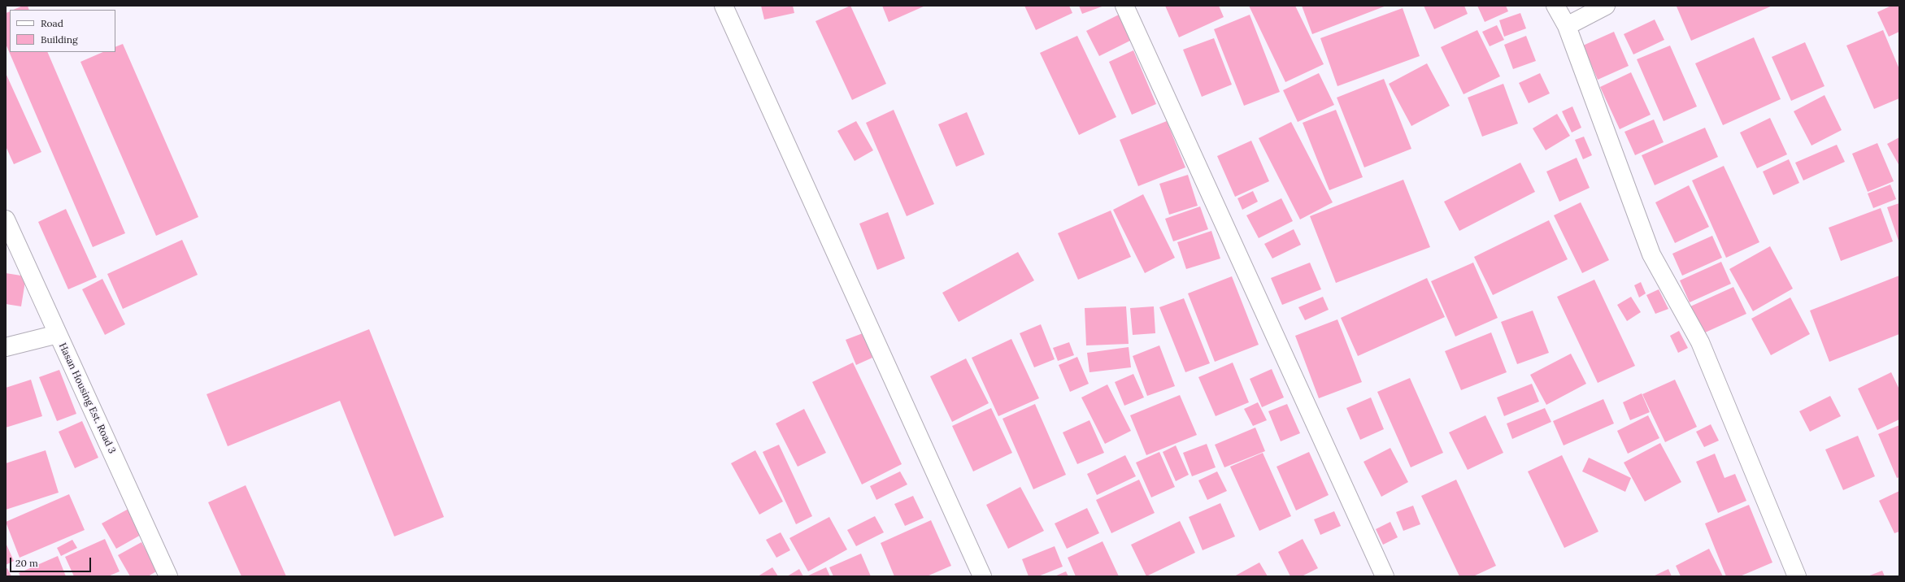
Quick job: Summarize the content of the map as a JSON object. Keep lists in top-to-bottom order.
{
  "streets": {
    "street": ["Hasan Housing Est. Road 3"]
  },
  "legend": ["Road", "Building"],
  "scale_bar": "20 m"
}
